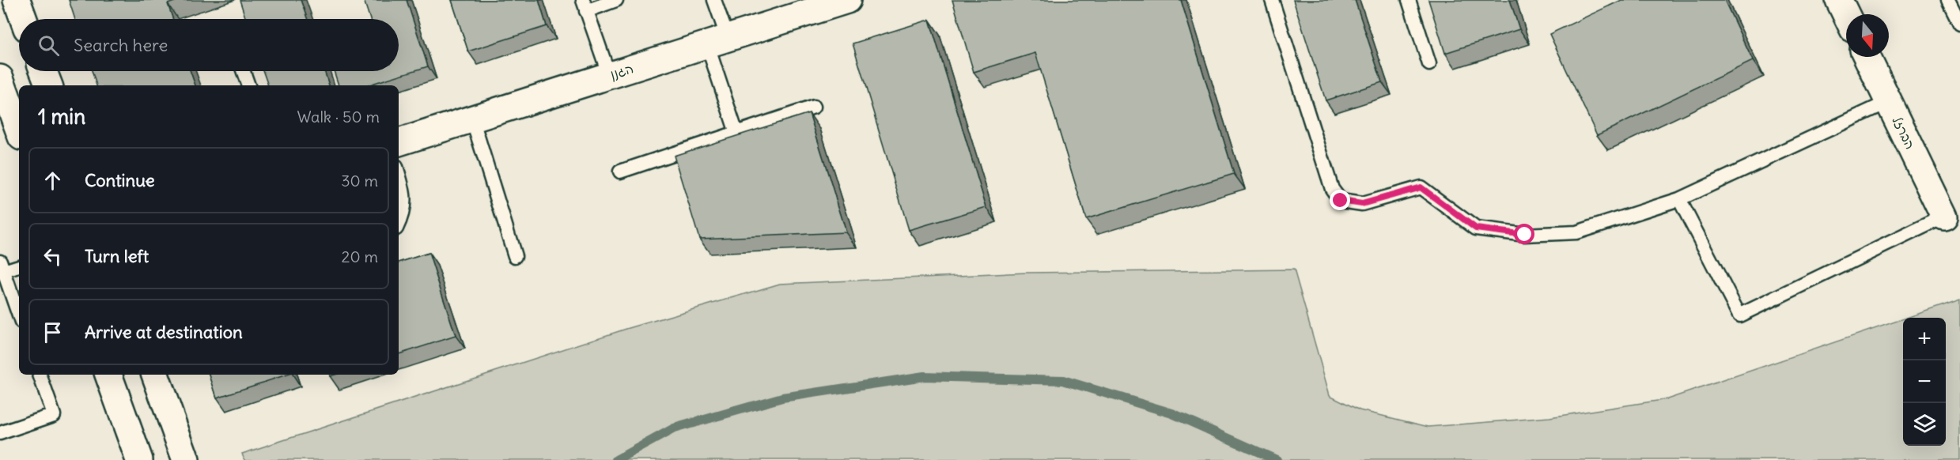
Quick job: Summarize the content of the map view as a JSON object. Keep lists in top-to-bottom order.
{
  "streets": {
    "street": ["הגנן", "הברזל"]
  },
  "north": "bottom",
  "page": {
    "search": "Search here",
    "heading": ["1 min", "Walk · 50 m"],
    "list": [
      ["Continue", "30 m"],
      ["Turn left", "20 m"],
      "Arrive at destination"
    ],
    "map_buttons": ["+", "−"]
  }
}
